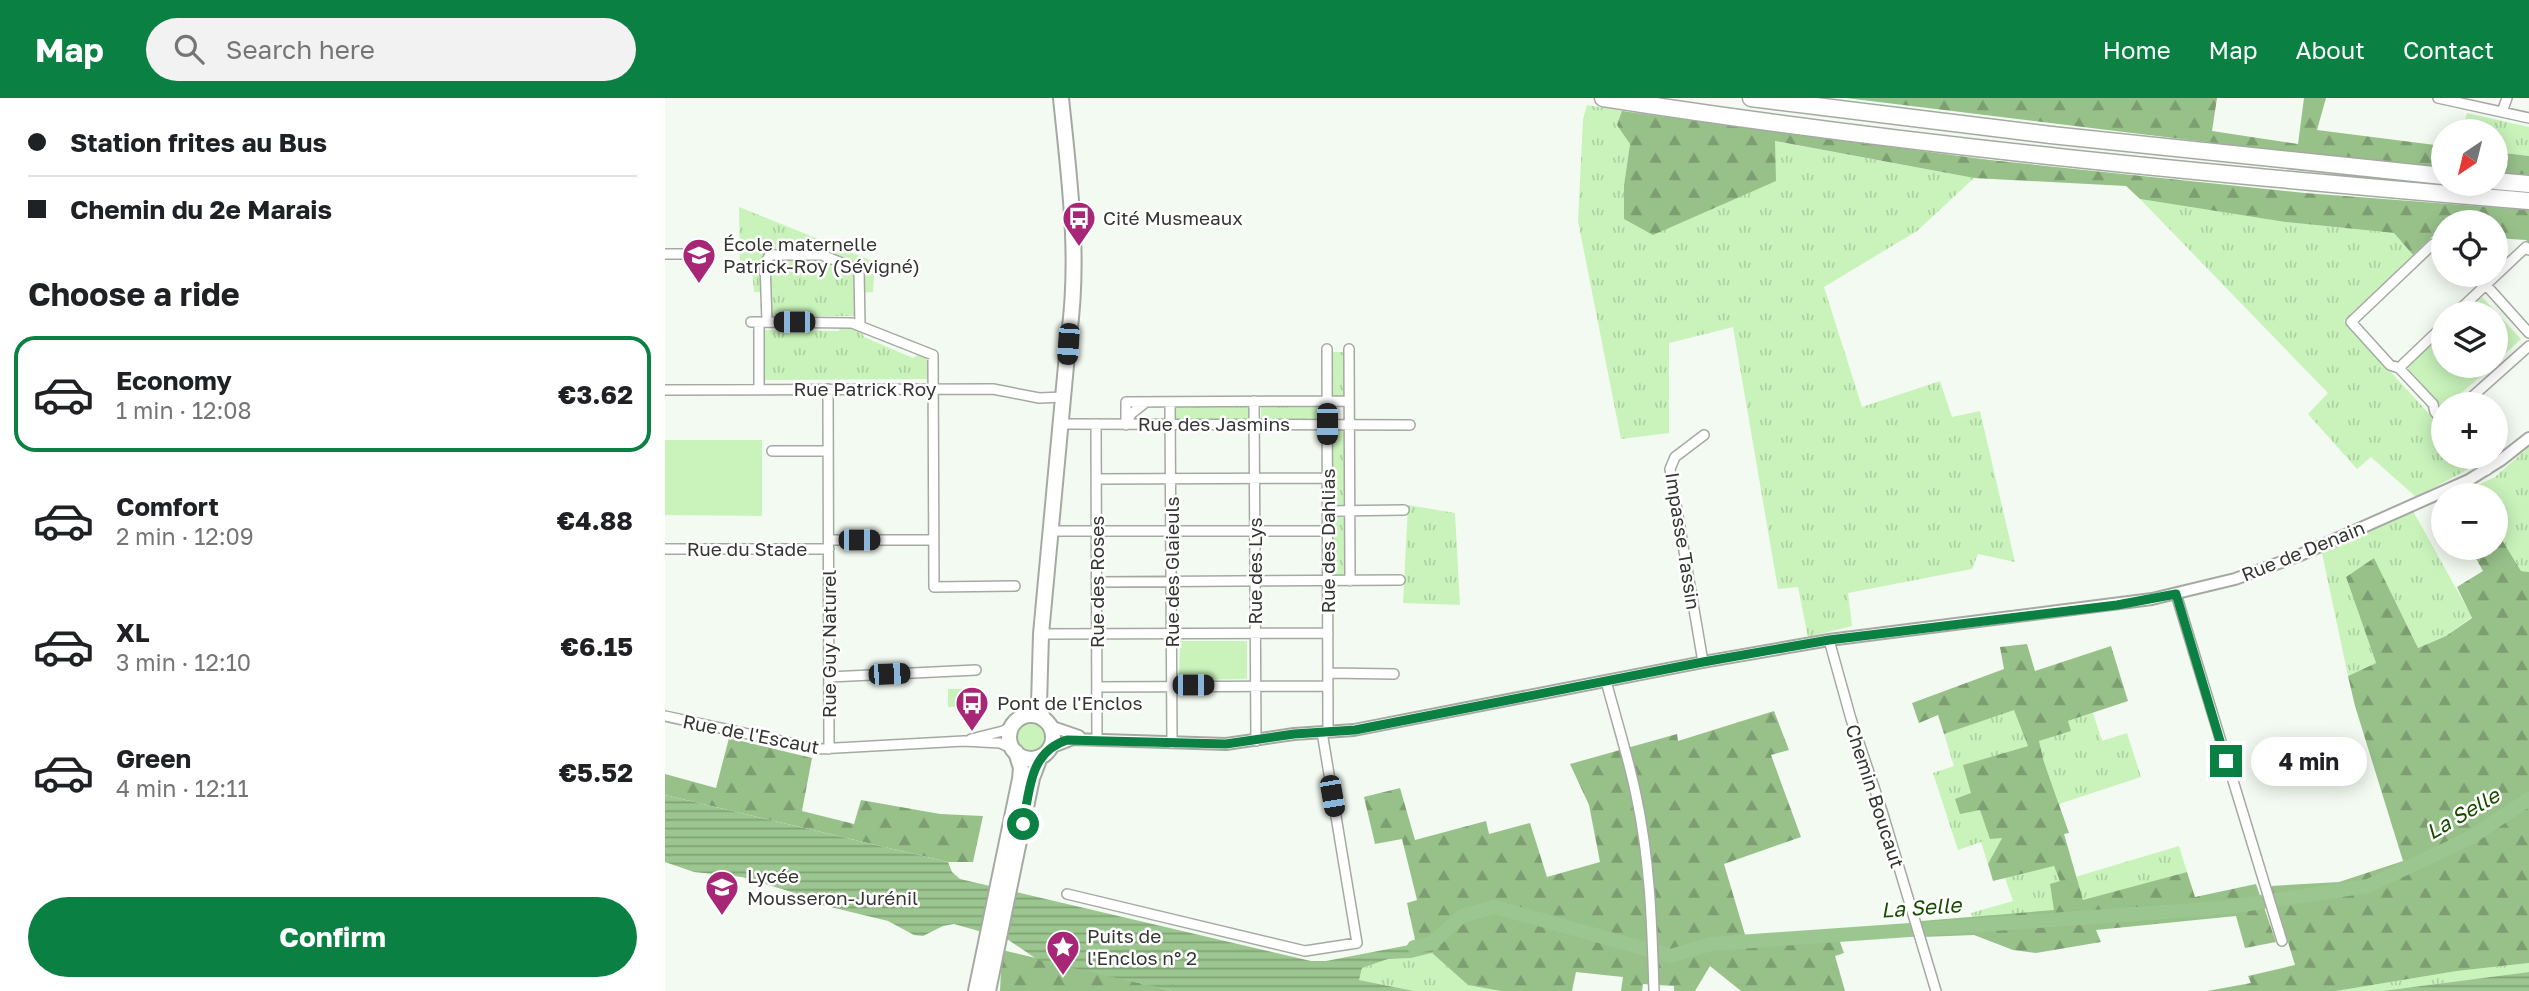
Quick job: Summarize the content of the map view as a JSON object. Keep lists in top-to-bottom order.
{
  "streets": {
    "street": [
      "Rue Patrick Roy",
      "Rue des Jasmins",
      "Rue des Dahlias",
      "Impasse Tassin",
      "Rue du Stade",
      "Rue de Denain",
      "Rue des Lys",
      "Rue des Glaieuls",
      "Rue des Roses",
      "Rue Guy Naturel",
      "Rue de l'Escaut",
      "Chemin Boucaut"
    ]
  },
  "crossings": [
    ["Rue Patrick Roy", "Rue Guy Naturel"],
    ["Rue des Jasmins", "Rue des Dahlias"],
    ["Rue des Jasmins", "Rue des Lys"],
    ["Rue des Jasmins", "Rue des Glaieuls"],
    ["Rue des Jasmins", "Rue des Roses"],
    ["Rue des Dahlias", "Rue de Denain"],
    ["Impasse Tassin", "Rue de Denain"],
    ["Rue du Stade", "Rue Guy Naturel"],
    ["Rue de Denain", "Rue des Lys"],
    ["Rue de Denain", "Rue des Glaieuls"],
    ["Rue de Denain", "Rue des Roses"],
    ["Rue de Denain", "Chemin Boucaut"],
    ["Rue Guy Naturel", "Rue de l'Escaut"]
  ],
  "water": ["La Selle"],
  "places": {
    "bus stop": ["Cité Musmeaux", "Pont de l'Enclos"],
    "school or university": ["École maternelle Patrick-Roy (Sévigné)", "Lycée Mousseron-Jurénil"],
    "place": ["Puits de l'Enclos n° 2"]
  },
  "north": "bottom left",
  "page": {
    "header": "Map",
    "search": "Search here",
    "nav": [
      "Home",
      "Map",
      "About",
      "Contact"
    ],
    "banner": ["Station frites au Bus", "Chemin du 2e Marais"],
    "map_buttons": ["+", "−"],
    "heading": "Choose a ride",
    "list": [
      {
        "name": "Economy",
        "note": "1 min · 12:08",
        "value": "€3.62"
      },
      {
        "name": "Comfort",
        "note": "2 min · 12:09",
        "value": "€4.88"
      },
      {
        "name": "XL",
        "note": "3 min · 12:10",
        "value": "€6.15"
      },
      {
        "name": "Green",
        "note": "4 min · 12:11",
        "value": "€5.52"
      }
    ],
    "bubble": "4 min",
    "buttons": "Confirm"
  }
}
